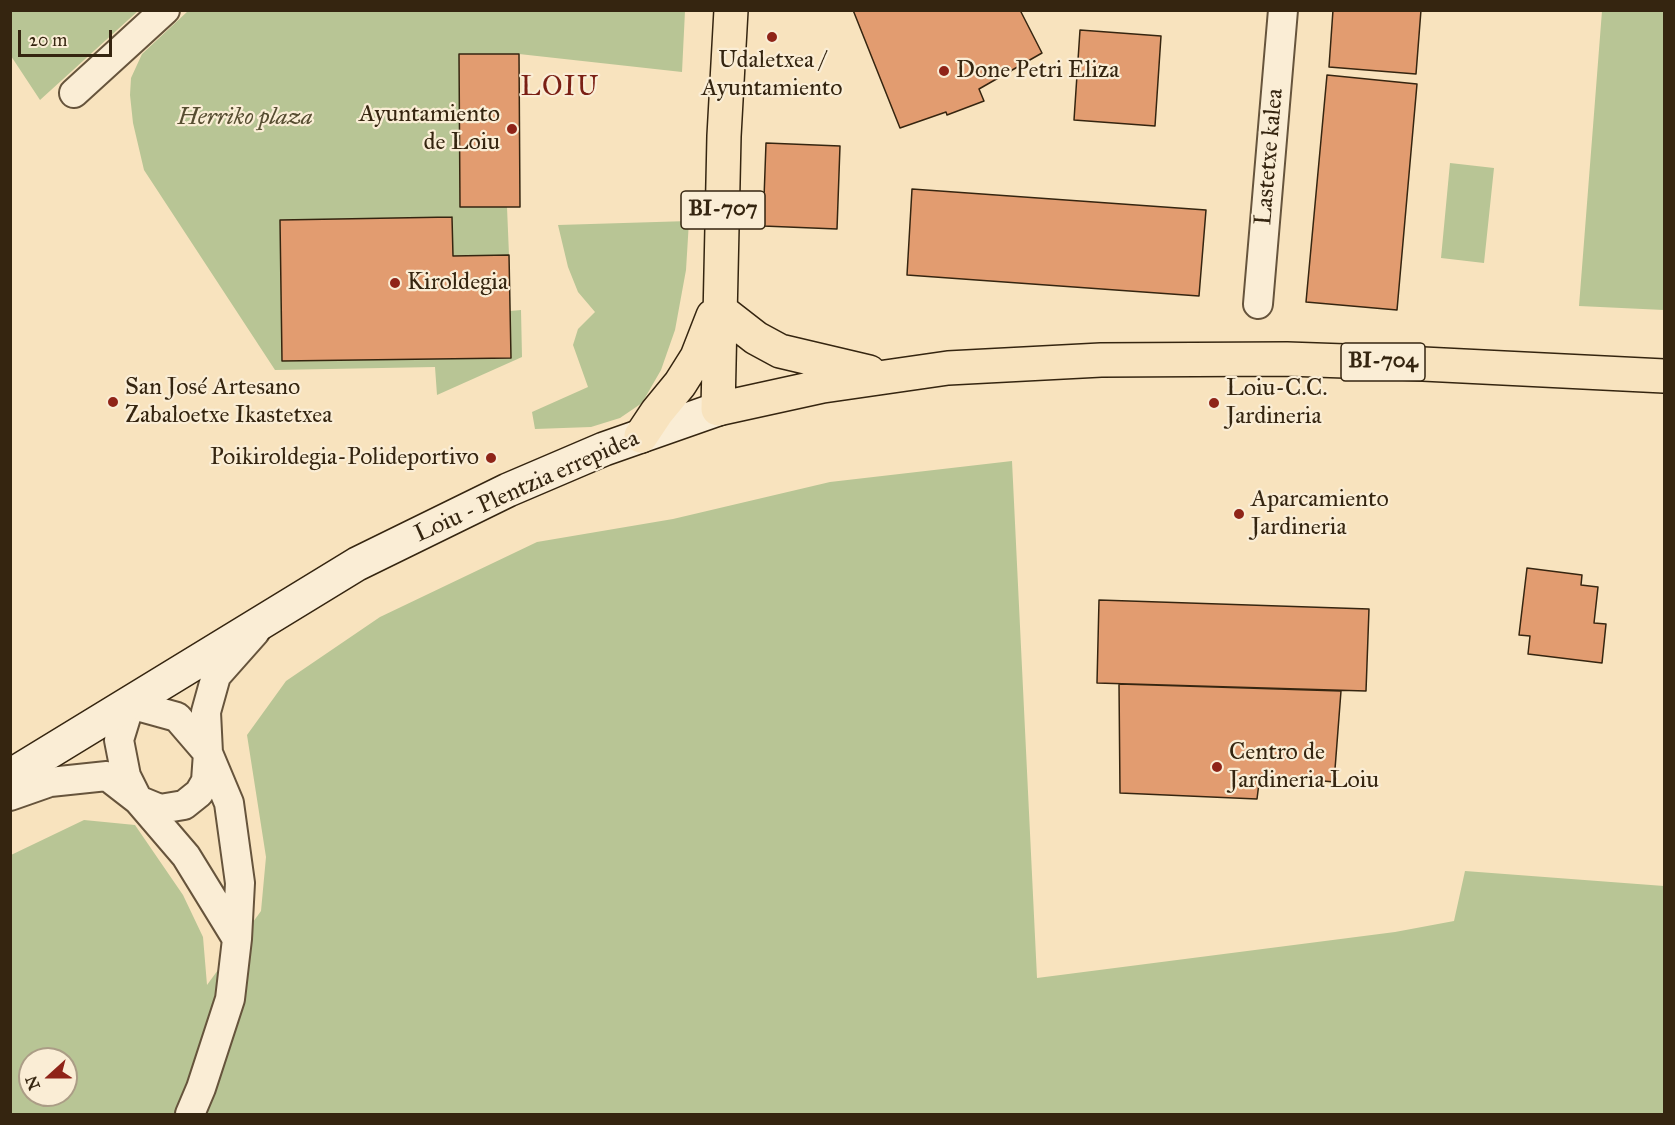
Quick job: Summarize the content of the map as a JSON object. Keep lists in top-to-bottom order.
{
  "streets": {
    "main road": ["BI-707", "BI-704", "Loiu - Plentzia errepidea"],
    "street": ["Lastetxe kalea"]
  },
  "crossings": [
    ["BI-707", "Loiu - Plentzia errepidea"]
  ],
  "districts": ["LOIU"],
  "parks": ["Herriko plaza"],
  "places": [
    "Udaletxea / Ayuntamiento",
    "Done Petri Eliza",
    "Ayuntamiento de Loiu",
    "Kiroldegia",
    "San José Artesano Zabaloetxe Ikastetxea",
    "Loiu-C.C. Jardineria",
    "Poikiroldegia-Polideportivo",
    "Aparcamiento Jardineria",
    "Centro de Jardineria Loiu"
  ],
  "scale_bar": "20 m",
  "north": "left"
}
